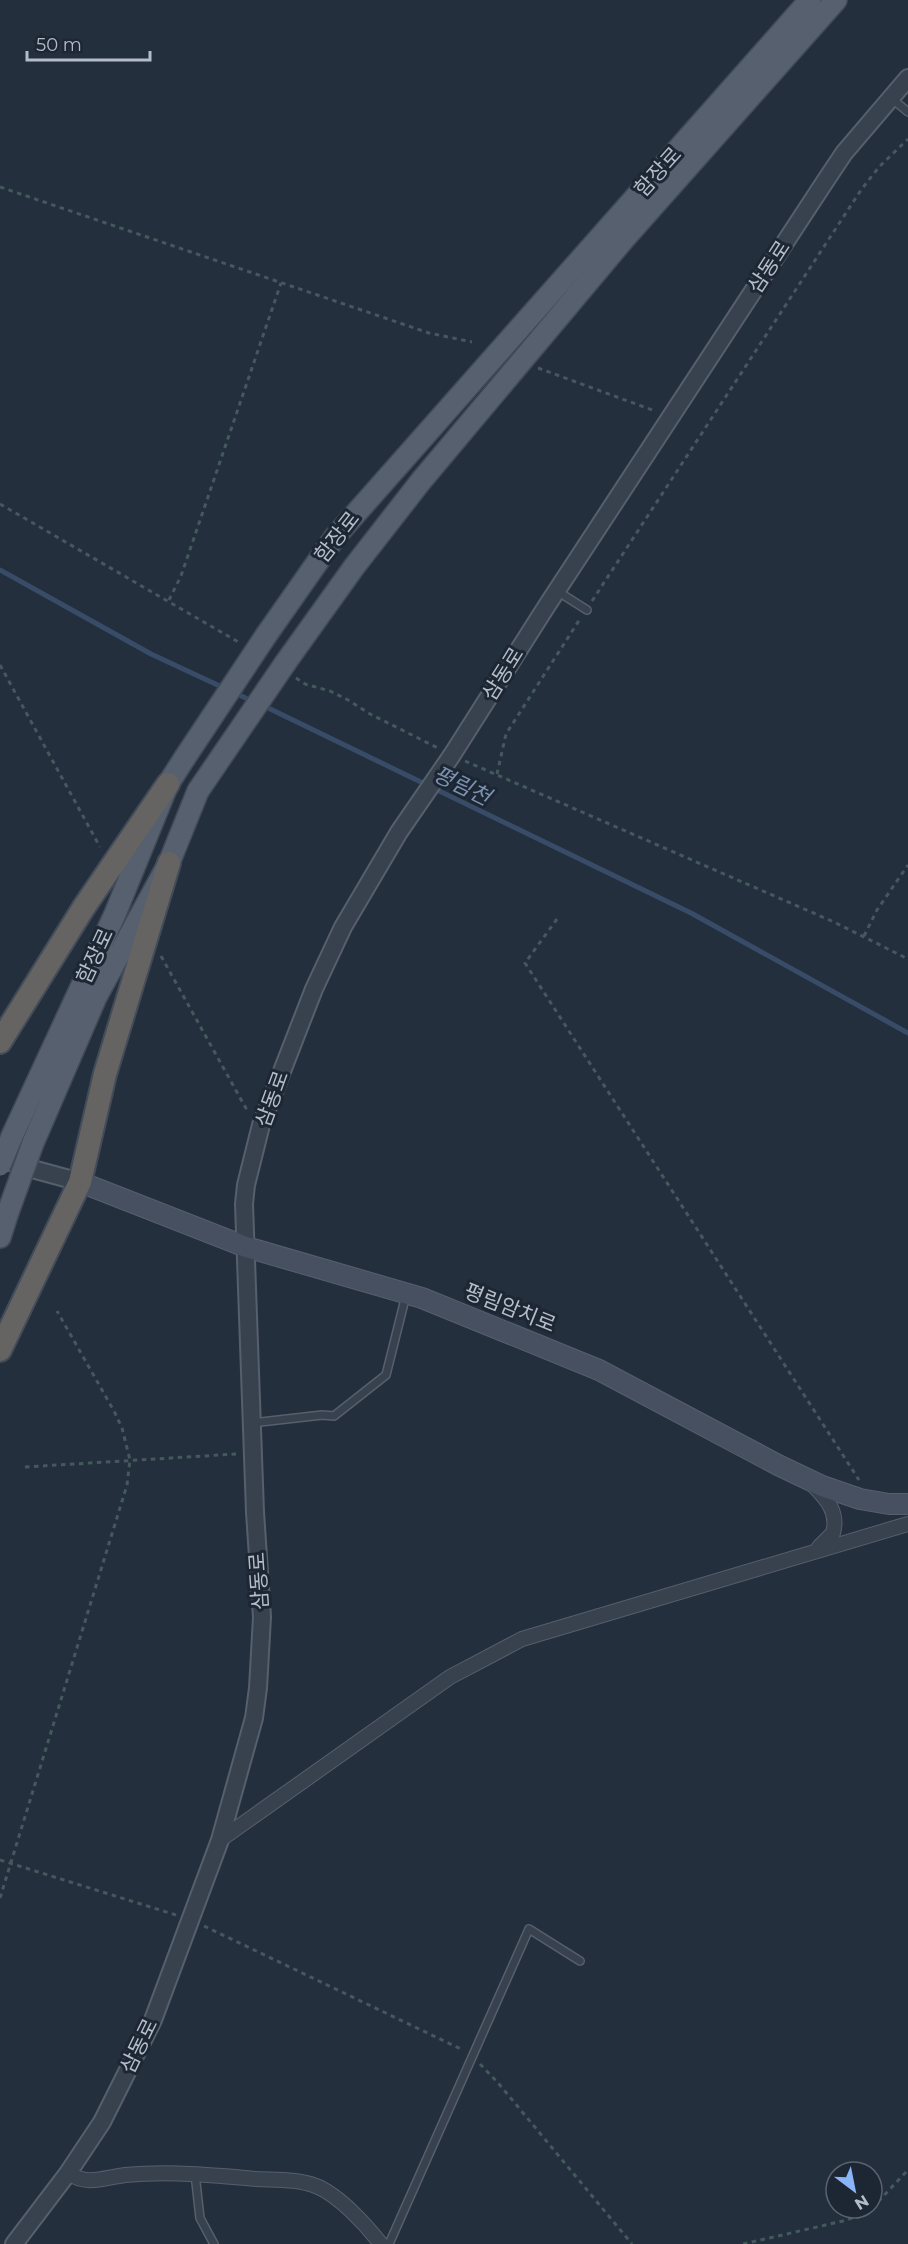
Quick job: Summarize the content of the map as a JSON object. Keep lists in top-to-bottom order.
{
  "streets": {
    "main road": ["함장로", "평림암치로"],
    "street": ["삼동로"]
  },
  "crossings": [
    ["삼동로", "평림암치로"]
  ],
  "water": ["평림천"],
  "scale_bar": "50 m",
  "north": "bottom right"
}
